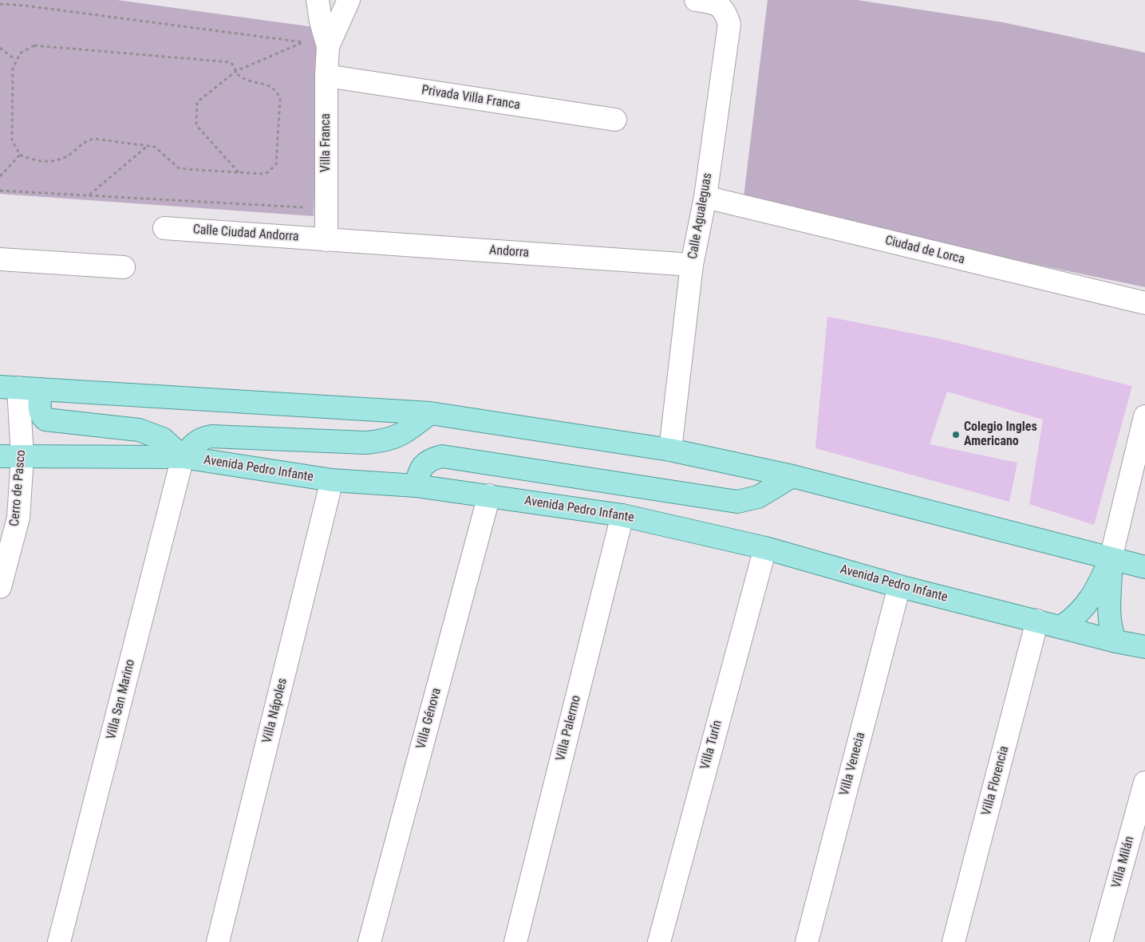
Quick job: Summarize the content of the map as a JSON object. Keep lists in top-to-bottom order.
{
  "streets": {
    "main road": ["Avenida Pedro Infante"],
    "street": [
      "Privada Villa Franca",
      "Villa Franca",
      "Calle Agualeguas",
      "Calle Ciudad Andorra",
      "Ciudad de Lorca",
      "Andorra",
      "Cerro de Pasco",
      "Villa San Marino",
      "Villa Nápoles",
      "Villa Génova",
      "Villa Palermo",
      "Villa Turín",
      "Villa Venecia",
      "Villa Florencia",
      "Villa Milán"
    ]
  },
  "crossings": [
    ["Privada Villa Franca", "Villa Franca"],
    ["Villa Franca", "Calle Ciudad Andorra"],
    ["Villa Franca", "Andorra"],
    ["Calle Agualeguas", "Ciudad de Lorca"],
    ["Calle Agualeguas", "Andorra"],
    ["Calle Ciudad Andorra", "Andorra"],
    ["Avenida Pedro Infante", "Cerro de Pasco"],
    ["Avenida Pedro Infante", "Villa San Marino"],
    ["Avenida Pedro Infante", "Villa Nápoles"],
    ["Avenida Pedro Infante", "Villa Génova"],
    ["Avenida Pedro Infante", "Villa Palermo"],
    ["Avenida Pedro Infante", "Villa Turín"],
    ["Avenida Pedro Infante", "Villa Venecia"],
    ["Avenida Pedro Infante", "Villa Florencia"]
  ],
  "places": ["Colegio Ingles Americano"]
}
